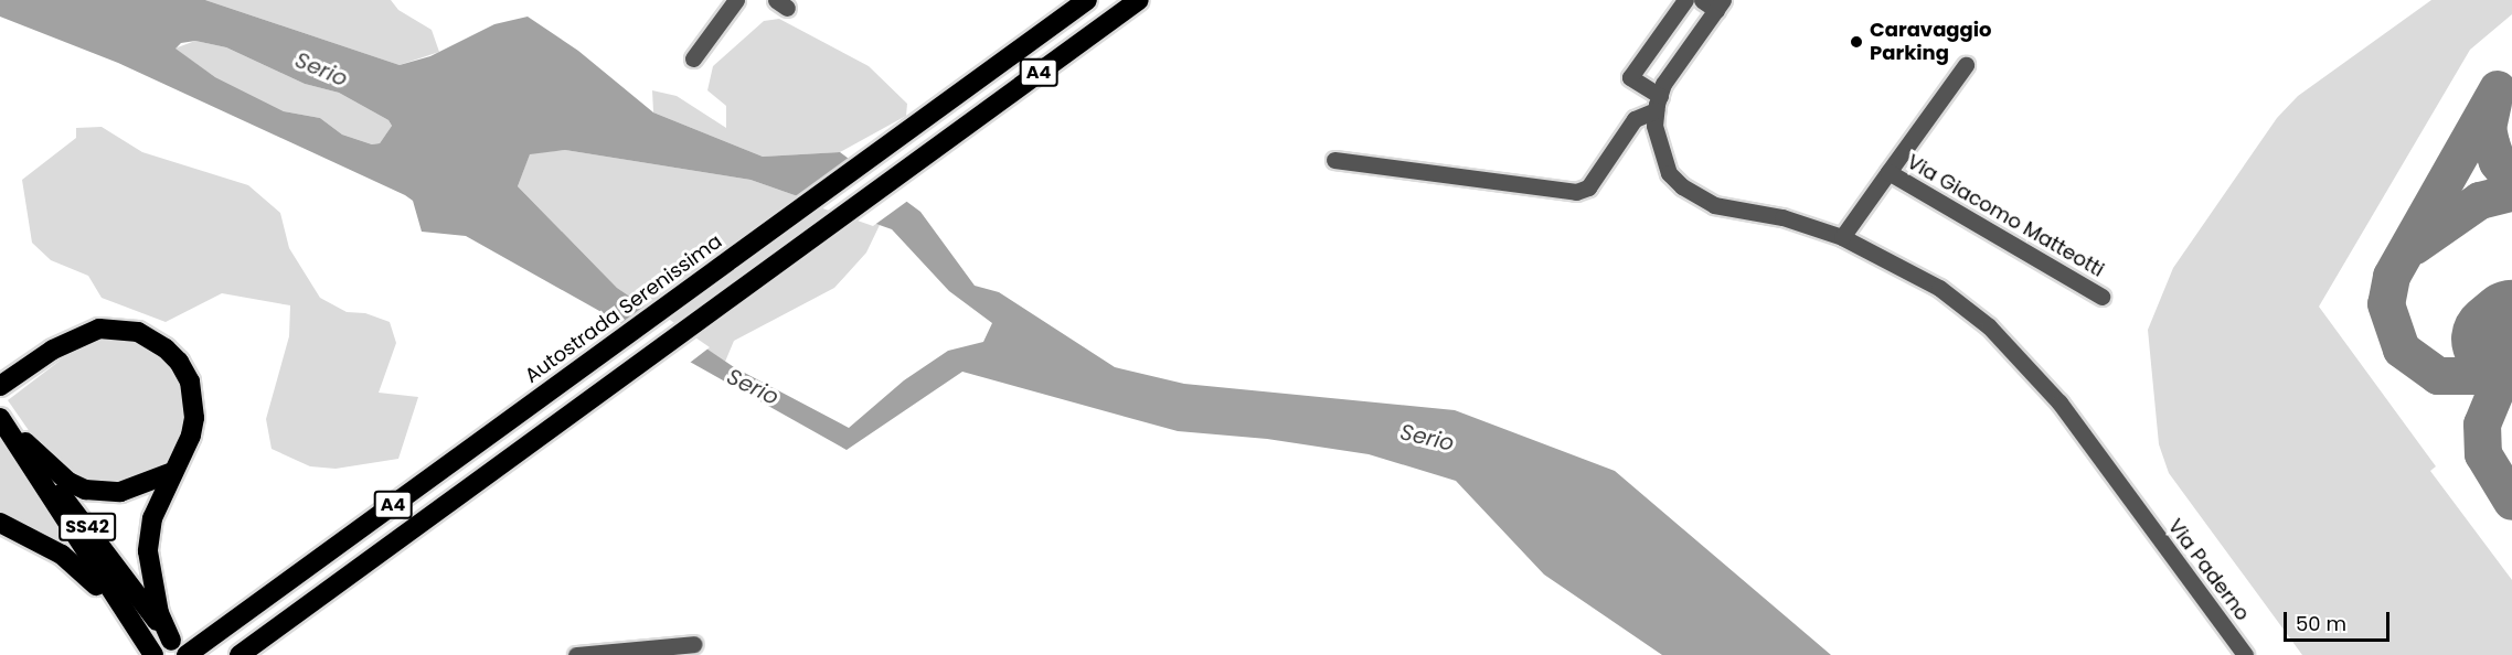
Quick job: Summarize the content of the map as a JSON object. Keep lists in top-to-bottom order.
{
  "streets": {
    "highway": ["A4", "Autostrada Serenissima", "SS42"],
    "street": ["Via Giacomo Matteotti", "Via Paderno"]
  },
  "crossings": [
    ["Via Giacomo Matteotti", "Via Paderno"]
  ],
  "water": ["Serio"],
  "places": ["Caravaggio Parking"],
  "scale_bar": "50 m"
}
